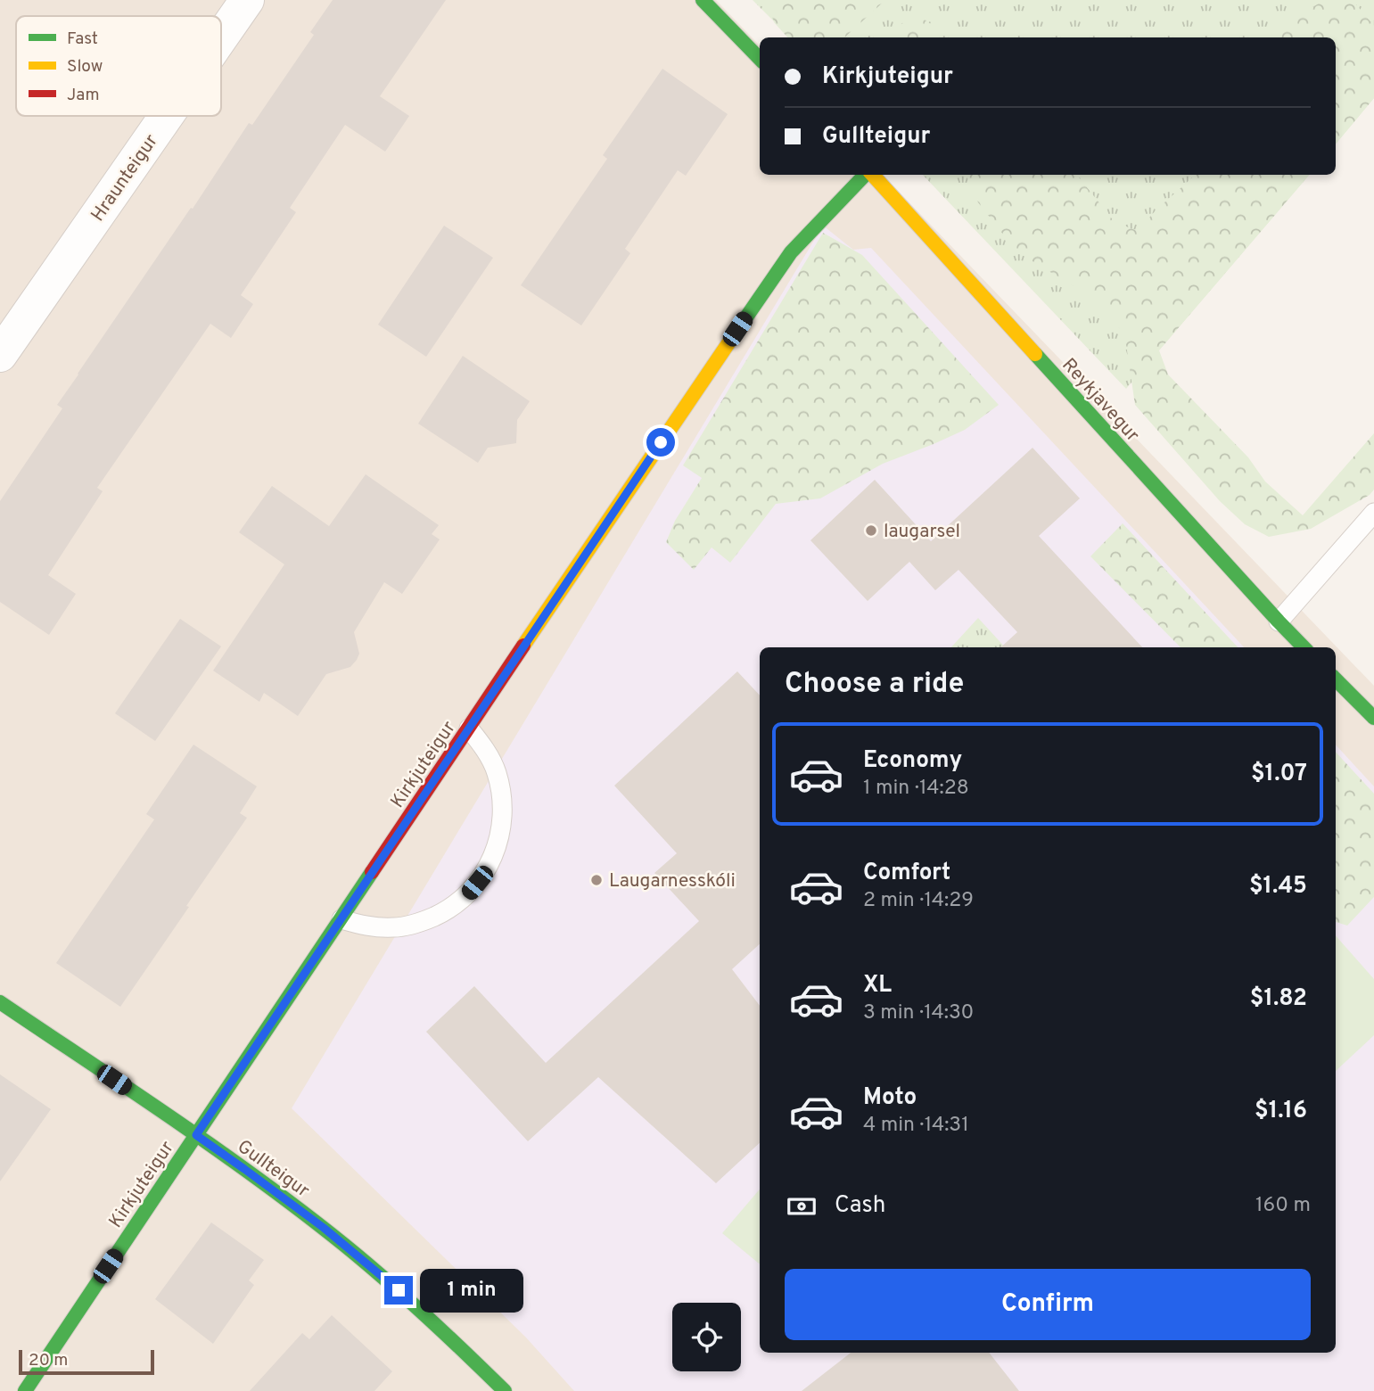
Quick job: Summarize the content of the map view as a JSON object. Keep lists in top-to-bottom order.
{
  "streets": {
    "street": [
      "Hraunteigur",
      "Reykjavegur",
      "Kirkjuteigur",
      "Gullteigur"
    ]
  },
  "crossings": [
    ["Kirkjuteigur", "Gullteigur"]
  ],
  "places": ["laugarsel", "Laugarnesskóli"],
  "legend": ["Fast", "Slow", "Jam"],
  "scale_bar": "20 m",
  "page": {
    "banner": ["Kirkjuteigur", "Gullteigur"],
    "heading": "Choose a ride",
    "list": [
      {
        "name": "Economy",
        "note": "1 min · 14:28",
        "value": "$1.07"
      },
      {
        "name": "Comfort",
        "note": "2 min · 14:29",
        "value": "$1.45"
      },
      {
        "name": "XL",
        "note": "3 min · 14:30",
        "value": "$1.82"
      },
      {
        "name": "Moto",
        "note": "4 min · 14:31",
        "value": "$1.16"
      }
    ],
    "pay": ["Cash", "160 m"],
    "buttons": "Confirm",
    "bubble": "1 min",
    "scale": "20 m"
  }
}
